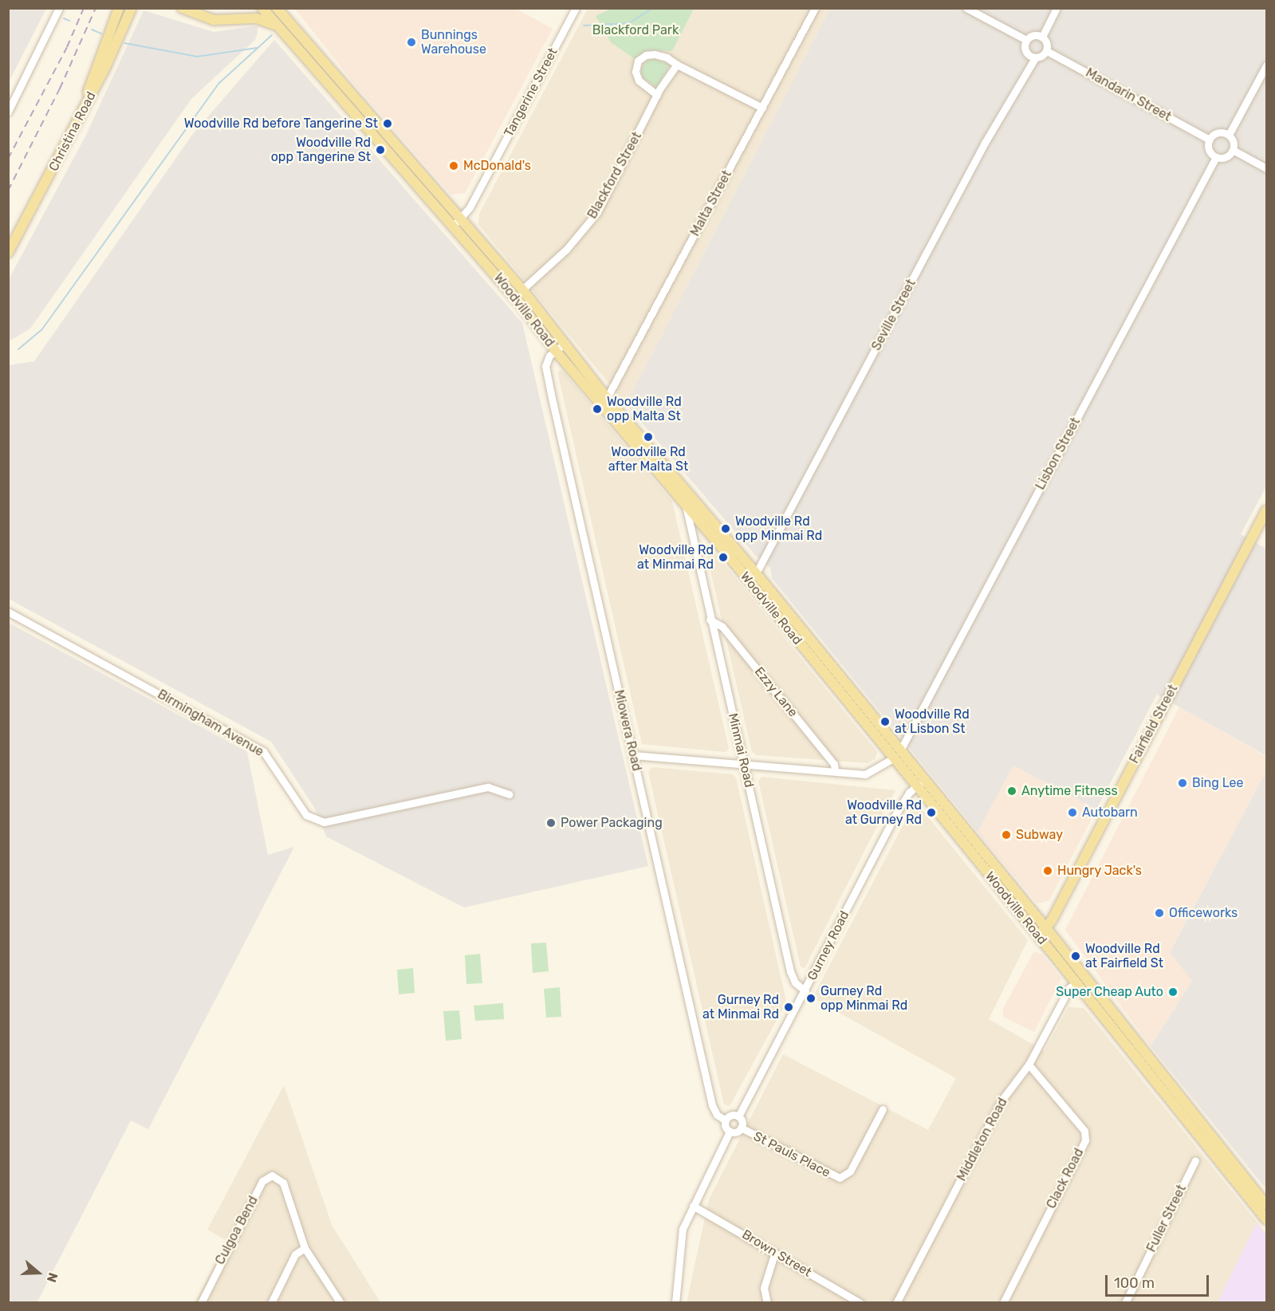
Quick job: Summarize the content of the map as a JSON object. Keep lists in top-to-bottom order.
{
  "streets": {
    "main road": ["Christina Road", "Woodville Road", "Fairfield Street"],
    "street": [
      "Tangerine Street",
      "Mandarin Street",
      "Blackford Street",
      "Malta Street",
      "Seville Street",
      "Lisbon Street",
      "Ezzy Lane",
      "Birmingham Avenue",
      "Miowera Road",
      "Minmai Road",
      "Gurney Road",
      "Middleton Road",
      "St Pauls Place",
      "Clack Road",
      "Fuller Street",
      "Culgoa Bend",
      "Brown Street"
    ]
  },
  "crossings": [
    ["Tangerine Street", "Woodville Road"],
    ["Mandarin Street", "Seville Street"],
    ["Mandarin Street", "Lisbon Street"],
    ["Blackford Street", "Woodville Road"],
    ["Malta Street", "Woodville Road"],
    ["Woodville Road", "Seville Street"],
    ["Woodville Road", "Lisbon Street"],
    ["Woodville Road", "Fairfield Street"],
    ["Woodville Road", "Miowera Road"],
    ["Woodville Road", "Minmai Road"],
    ["Woodville Road", "Gurney Road"],
    ["Woodville Road", "Middleton Road"],
    ["Ezzy Lane", "Minmai Road"],
    ["Miowera Road", "Gurney Road"],
    ["Miowera Road", "St Pauls Place"],
    ["Minmai Road", "Gurney Road"],
    ["Gurney Road", "St Pauls Place"],
    ["Middleton Road", "Clack Road"]
  ],
  "parks": ["Blackford Park"],
  "places": [
    "Bunnings Warehouse",
    "Woodville Rd before Tangerine St",
    "Woodville Rd opp Tangerine St",
    "McDonald's",
    "Woodville Rd opp Malta St",
    "Woodville Rd after Malta St",
    "Woodville Rd opp Minmai Rd",
    "Woodville Rd at Minmai Rd",
    "Woodville Rd at Lisbon St",
    "Bing Lee",
    "Anytime Fitness",
    "Woodville Rd at Gurney Rd",
    "Autobarn",
    "Power Packaging",
    "Subway",
    "Hungry Jack's",
    "Officeworks",
    "Woodville Rd at Fairfield St",
    "Super Cheap Auto",
    "Gurney Rd opp Minmai Rd",
    "Gurney Rd at Minmai Rd"
  ],
  "scale_bar": "100 m",
  "north": "right"
}
